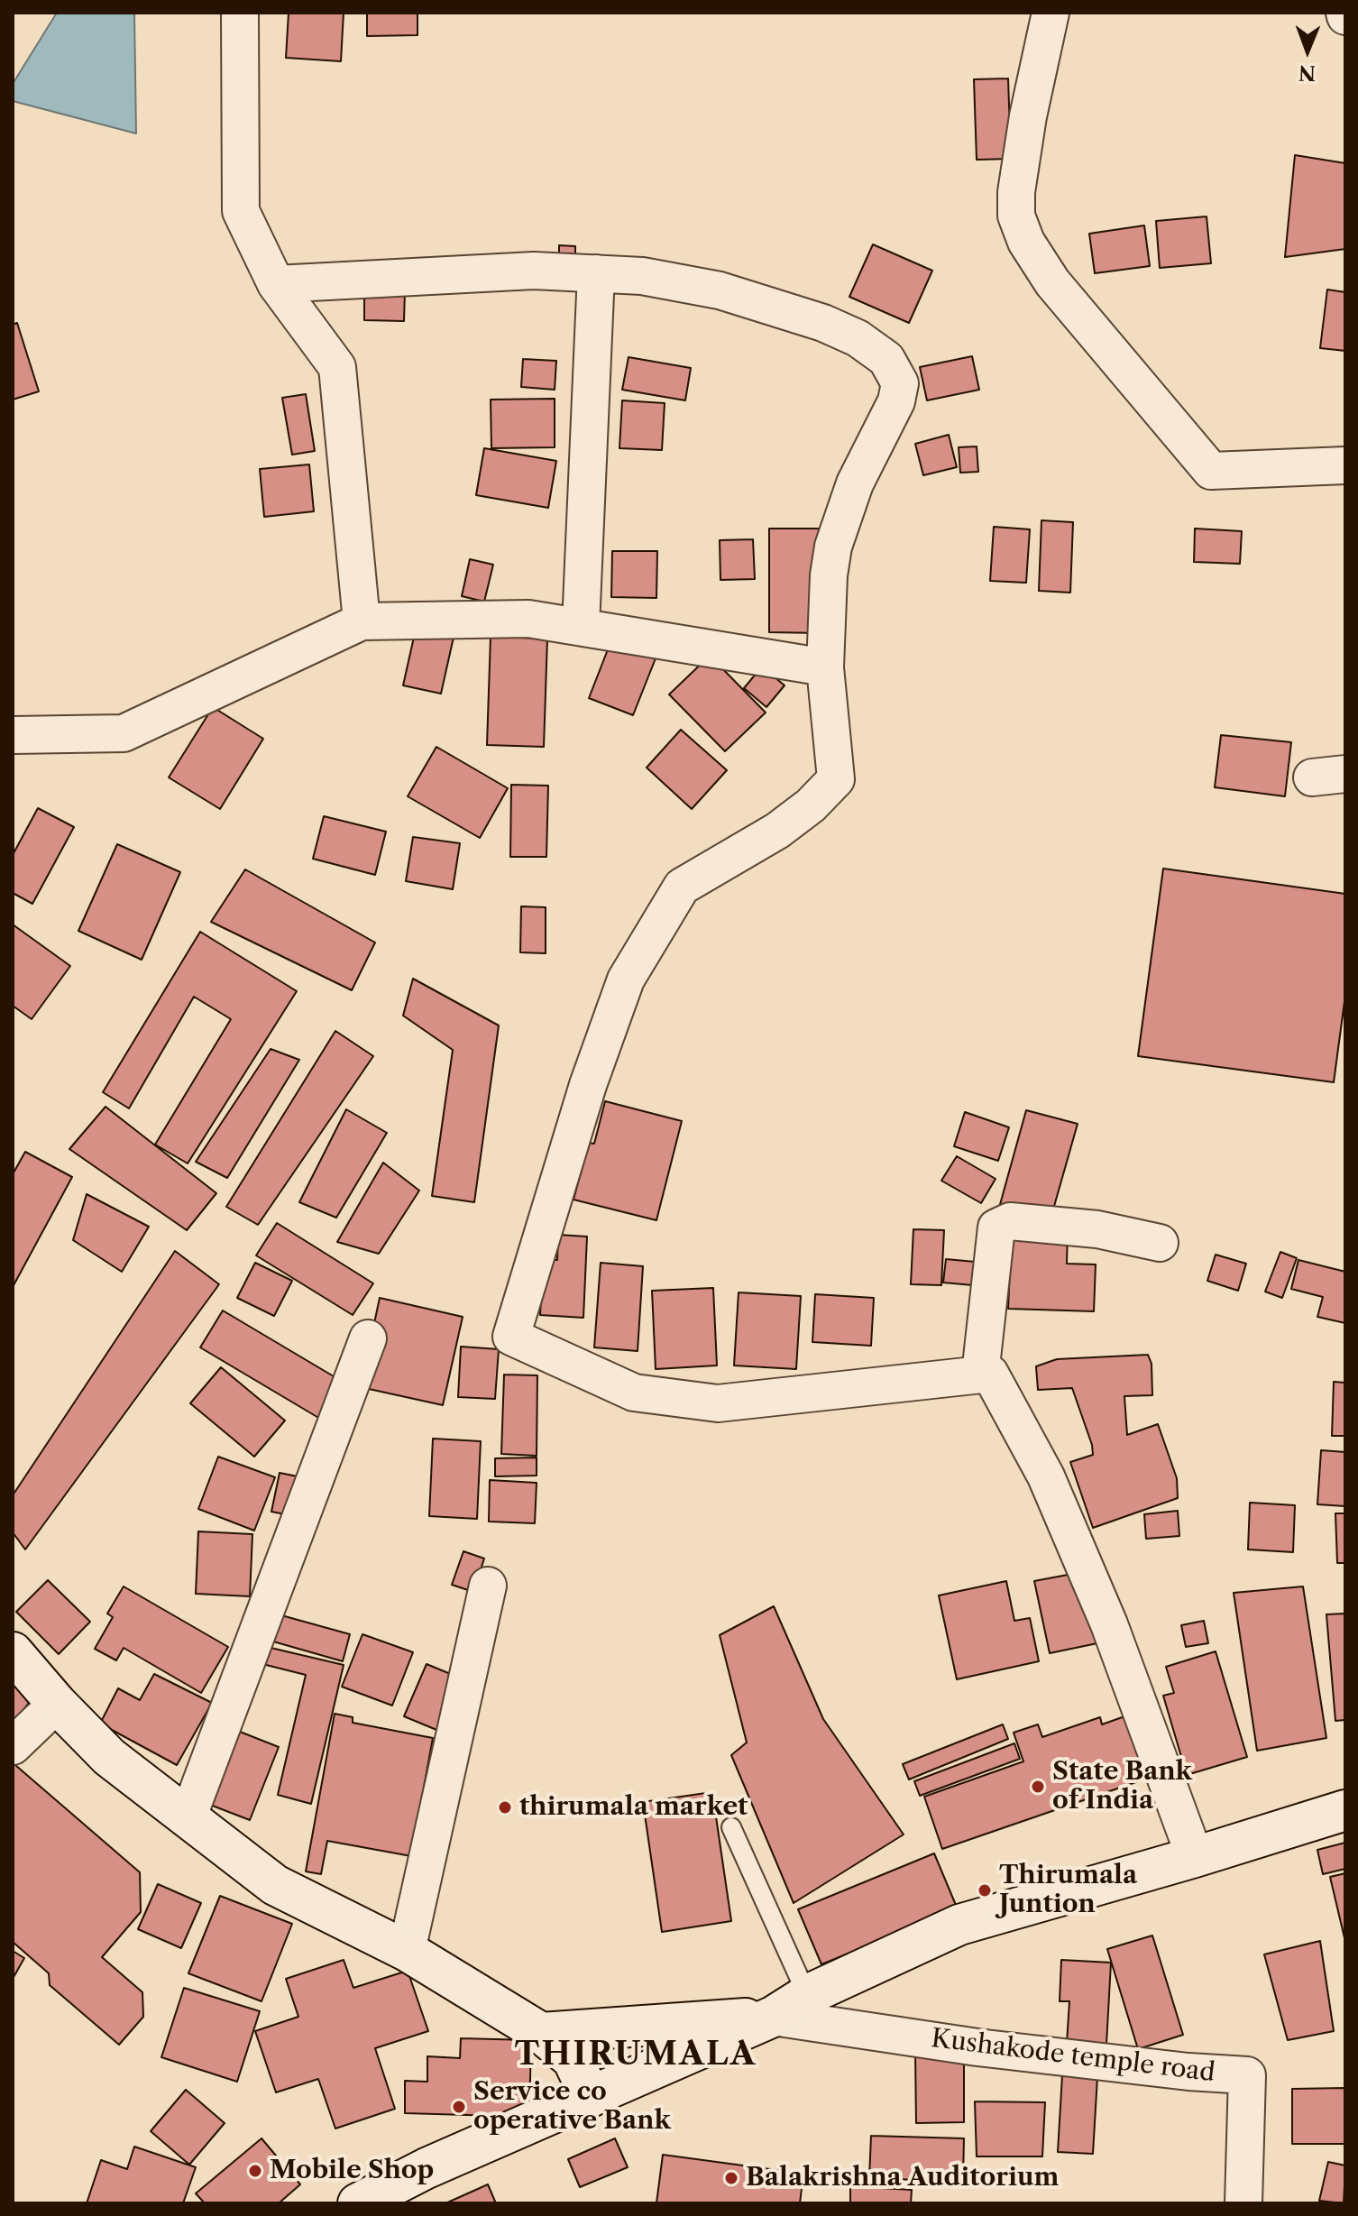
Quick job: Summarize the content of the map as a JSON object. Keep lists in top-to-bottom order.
{
  "streets": {
    "street": ["Kushakode temple road"]
  },
  "districts": ["THIRUMALA"],
  "places": [
    "State Bank of India",
    "thirumala market",
    "Thirumala Juntion",
    "Service co operative Bank",
    "Mobile Shop",
    "Balakrishna Auditorium"
  ],
  "north": "bottom"
}
